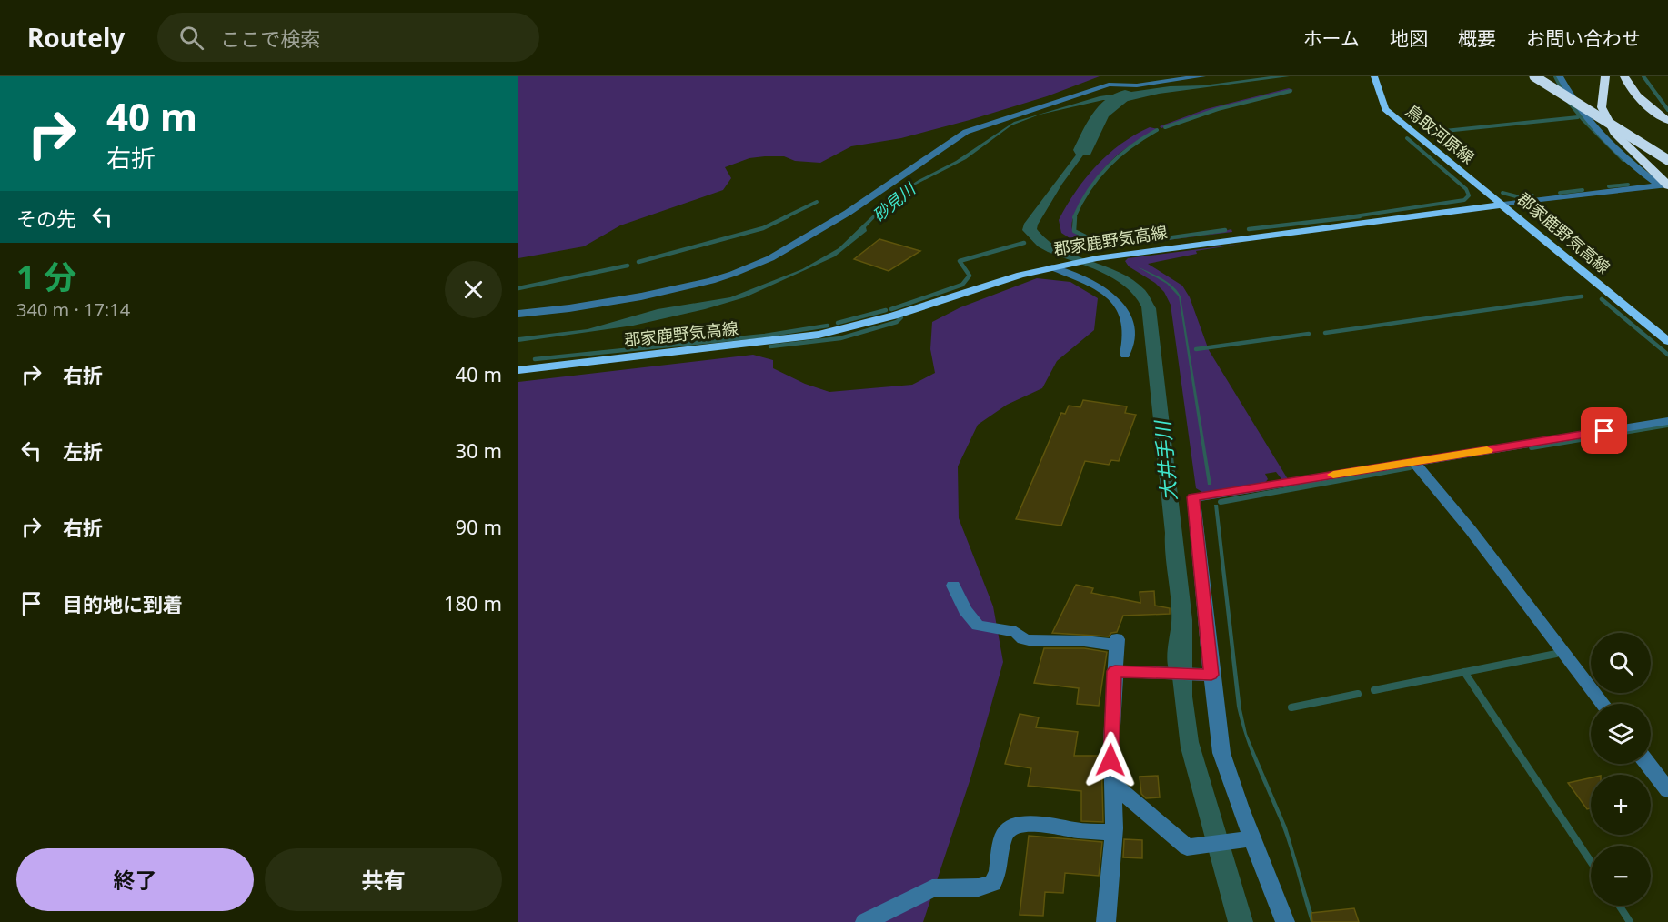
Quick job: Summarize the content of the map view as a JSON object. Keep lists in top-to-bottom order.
{
  "streets": {
    "main road": ["鳥取河原線", "郡家鹿野気高線"]
  },
  "crossings": [
    ["鳥取河原線", "郡家鹿野気高線"]
  ],
  "water": ["砂見川", "大井手川"],
  "page": {
    "header": "Routely",
    "search": "ここで検索",
    "nav": [
      "ホーム",
      "地図",
      "概要",
      "お問い合わせ"
    ],
    "turn": ["40 m", "右折"],
    "then": "その先",
    "heading": ["1 分", "340 m · 17:14"],
    "list": [
      {
        "name": "右折",
        "value": "40 m"
      },
      {
        "name": "左折",
        "value": "30 m"
      },
      {
        "name": "右折",
        "value": "90 m"
      },
      {
        "name": "目的地に到着",
        "value": "180 m"
      }
    ],
    "map_buttons": ["+", "−"],
    "buttons": ["終了", "共有"]
  }
}
